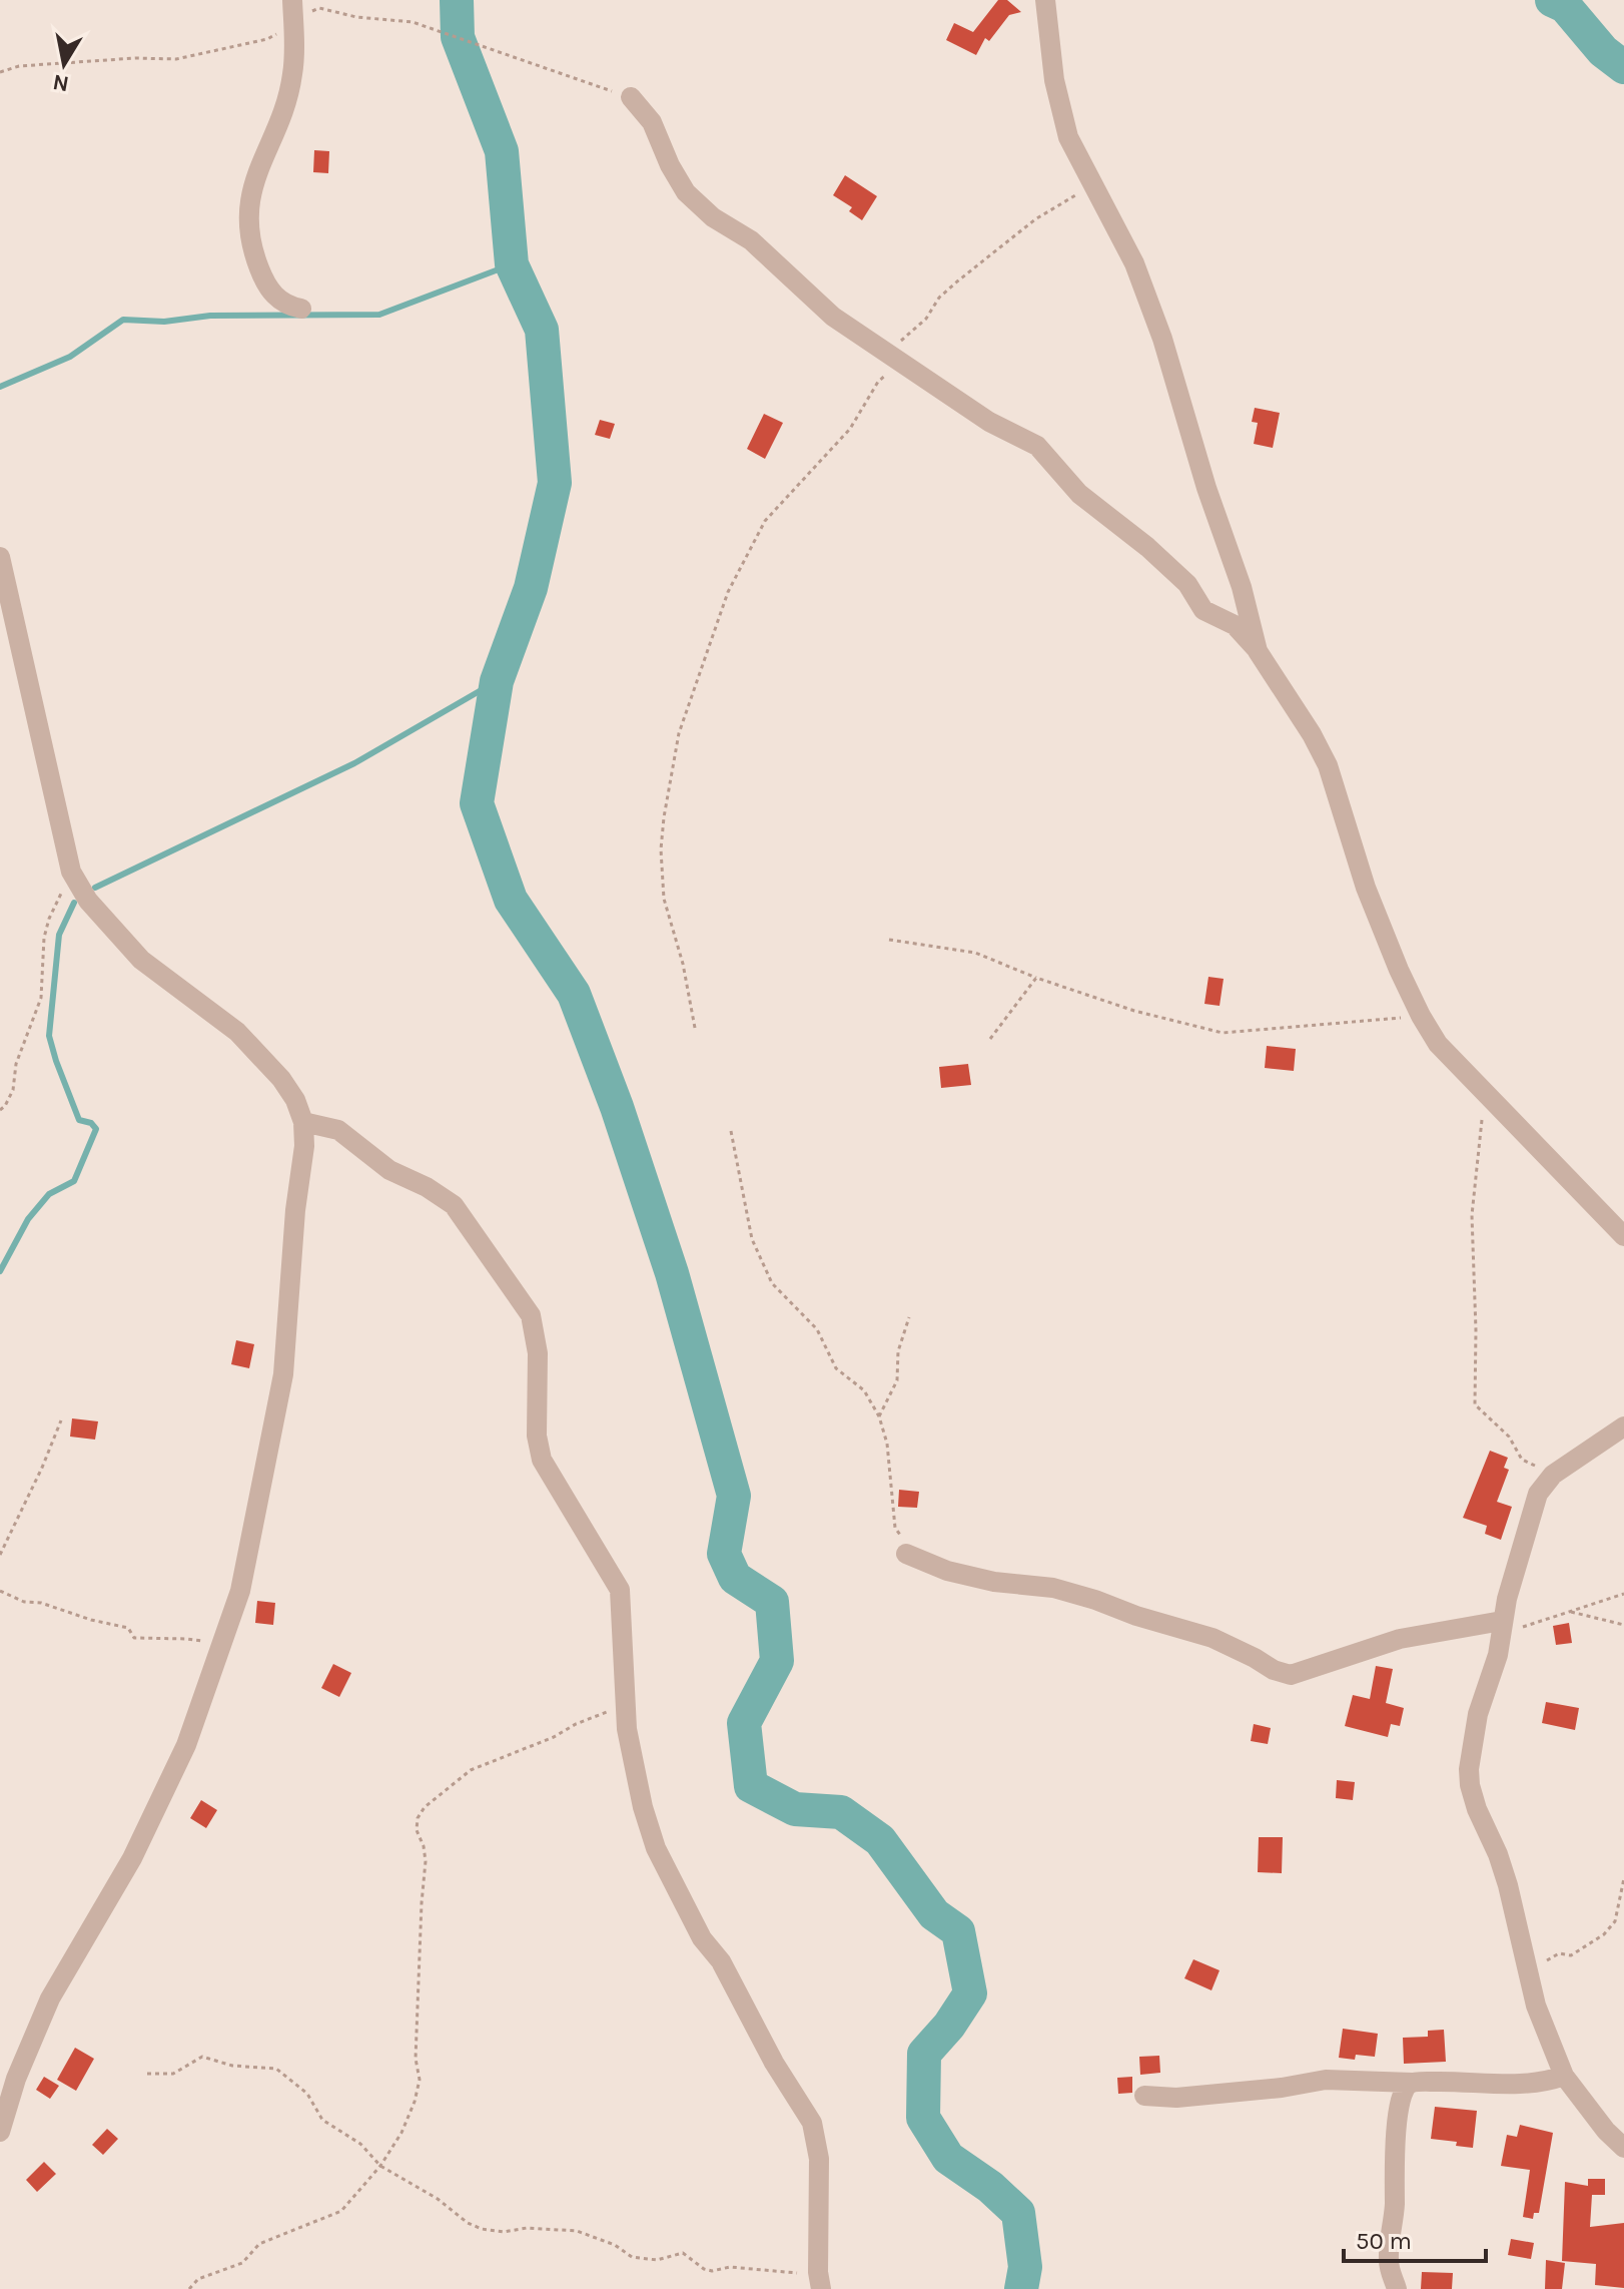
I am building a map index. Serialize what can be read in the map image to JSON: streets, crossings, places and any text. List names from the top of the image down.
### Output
{
  "scale_bar": "50 m",
  "north": "bottom"
}
